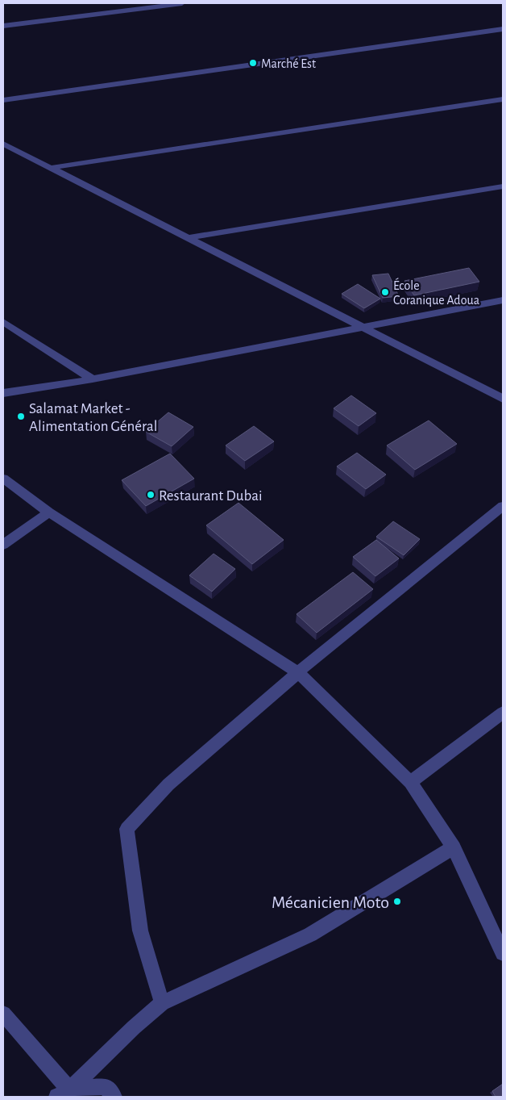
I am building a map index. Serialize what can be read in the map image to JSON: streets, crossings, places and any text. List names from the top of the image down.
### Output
{
  "places": [
    "Marché Est",
    "École Coranique Adoua",
    "Salamat Market - Alimentation Général",
    "Restaurant Dubai",
    "Mécanicien Moto"
  ]
}
